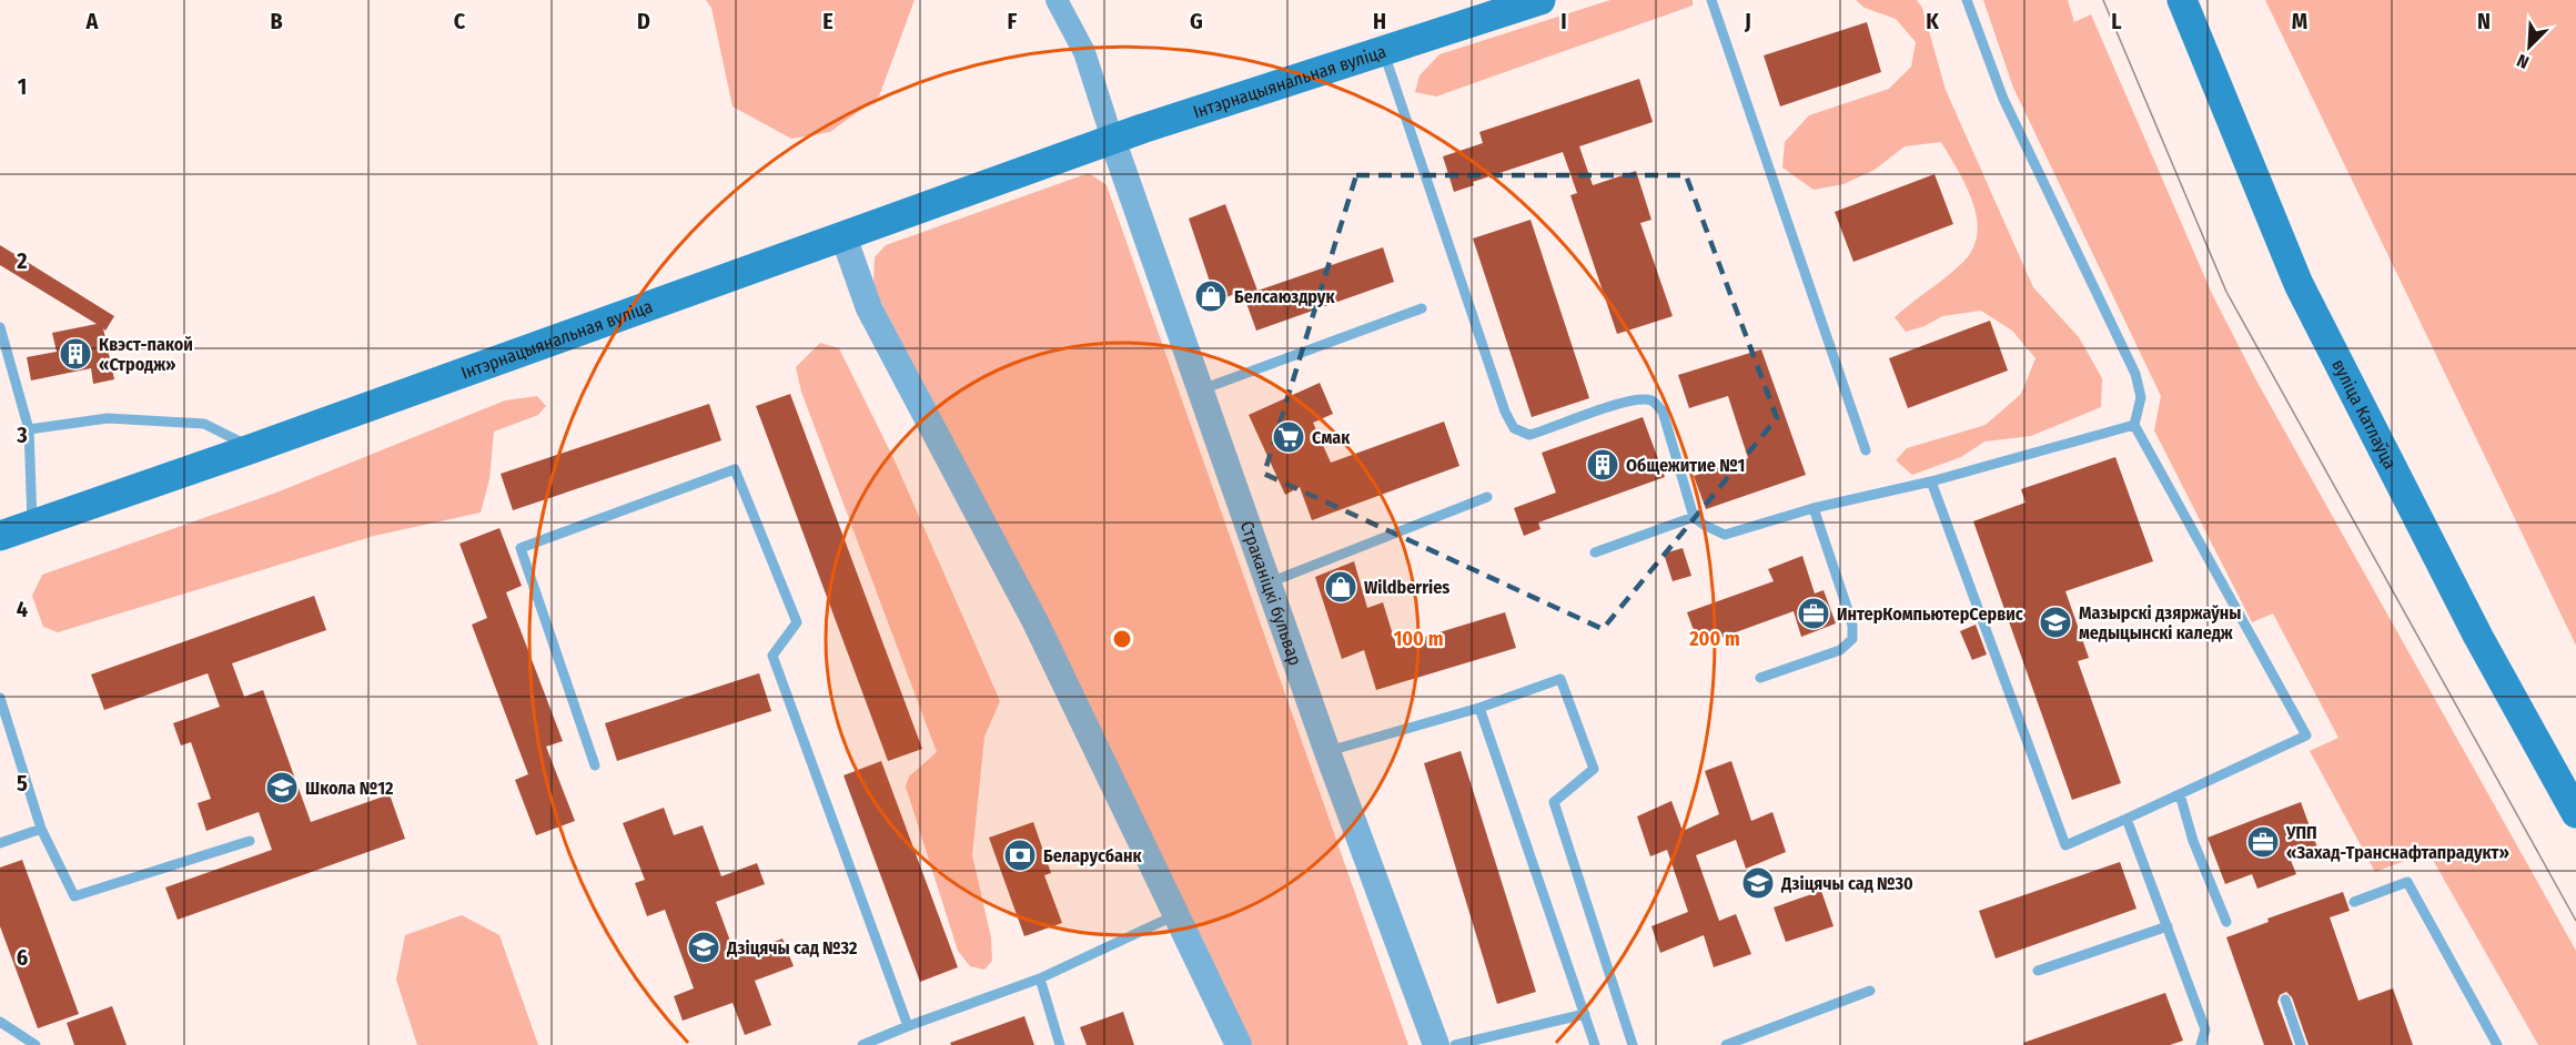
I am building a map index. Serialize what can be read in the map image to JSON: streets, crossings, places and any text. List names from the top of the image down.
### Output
{
  "streets": {
    "main road": ["Інтэрнацыянальная вуліца", "вуліца Катлаўца"],
    "street": ["Страканіцкі бульвар"]
  },
  "crossings": [
    ["Інтэрнацыянальная вуліца", "Страканіцкі бульвар"]
  ],
  "places": {
    "shop": ["Белсаюздрук", "Wildberries"],
    "building": ["Квэст-пакой «Стродж»", "Общежитие №1"],
    "supermarket": ["Смак"],
    "office": ["ИнтерКомпьютерСервис", "УПП «Захад-Транснафтапрадукт»"],
    "school or university": [
      "Мазырскі дзяржаўны медыцынскі каледж",
      "Школа №12",
      "Дзіцячы сад №30",
      "Дзіцячы сад №32"
    ],
    "bank": ["Беларусбанк"]
  },
  "north": "bottom left",
  "grid": {
    "columns": [
      "A",
      "B",
      "C",
      "D",
      "E",
      "F",
      "G",
      "H",
      "I",
      "J",
      "K",
      "L",
      "M",
      "N"
    ],
    "rows": [
      "1",
      "2",
      "3",
      "4",
      "5",
      "6"
    ]
  },
  "rings": ["100 m", "200 m"]
}
